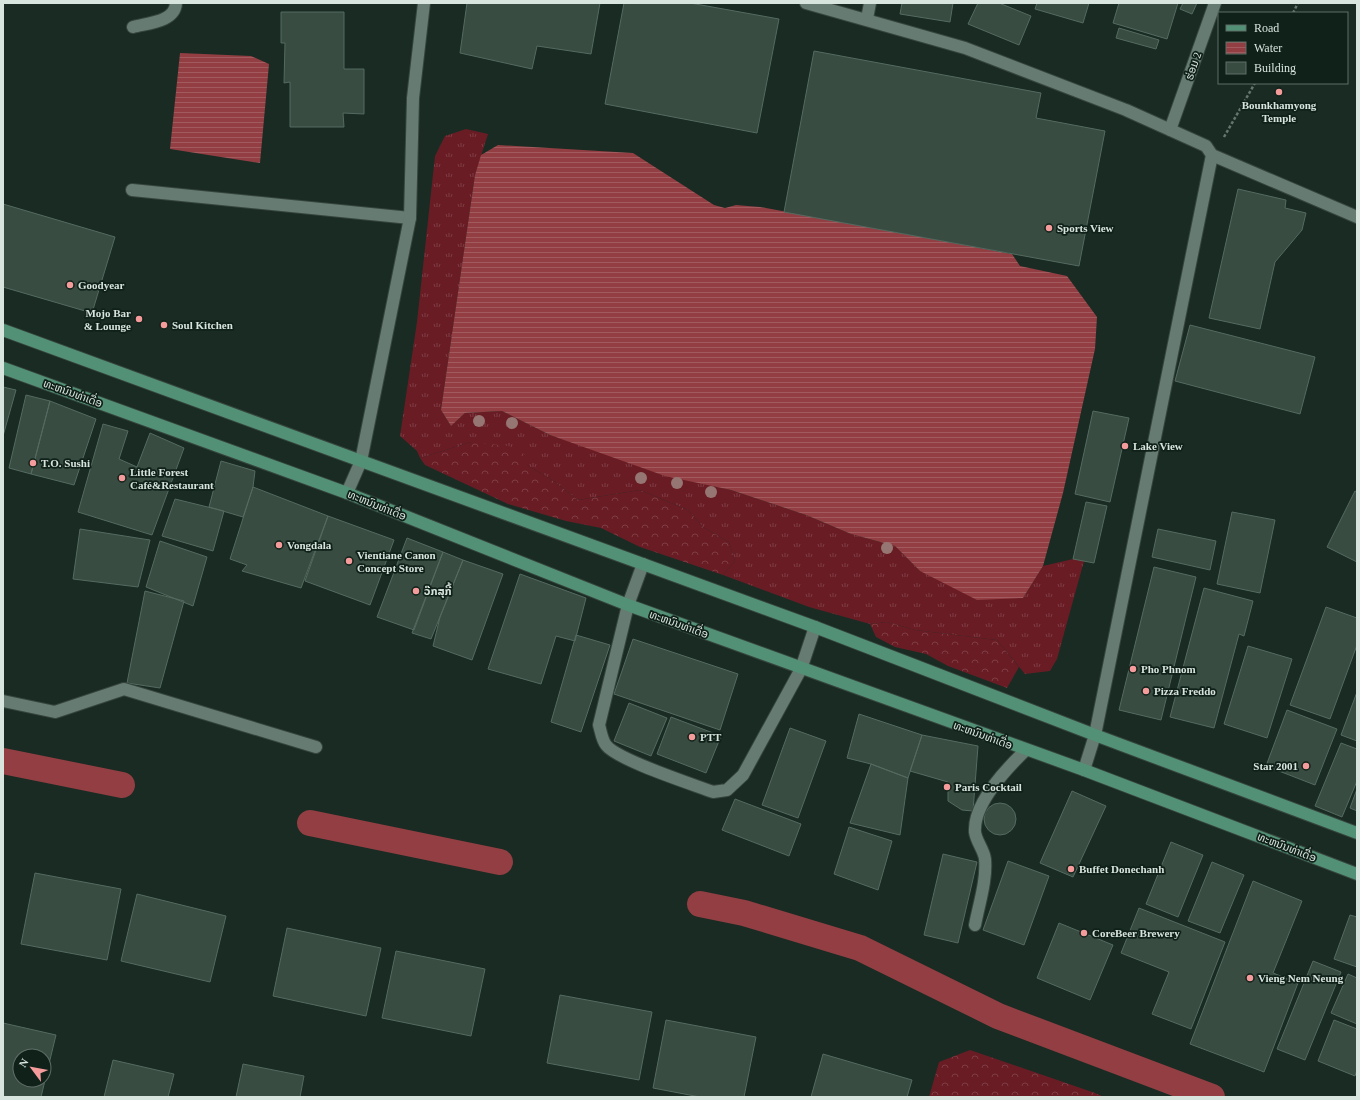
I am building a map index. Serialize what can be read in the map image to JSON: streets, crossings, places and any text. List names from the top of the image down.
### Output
{
  "streets": {
    "main road": ["ທະຫນົນທ່າເດື່ອ"],
    "street": ["ຮ່ອມ 2"]
  },
  "places": [
    "Bounkhamyong Temple",
    "Sports View",
    "Goodyear",
    "Mojo Bar & Lounge",
    "Soul Kitchen",
    "Lake View",
    "T.O. Sushi",
    "Little Forest Café&Restaurant",
    "Vongdala",
    "Vientiane Canon Concept Store",
    "ວ໊ກສຸກີ້",
    "Pho Phnom",
    "Pizza Freddo",
    "PTT",
    "Star 2001",
    "Paris Cocktail",
    "Buffet Donechanh",
    "CoreBeer Brewery",
    "Vieng Nem Neung"
  ],
  "legend": ["Road", "Water", "Building"],
  "north": "top left"
}
